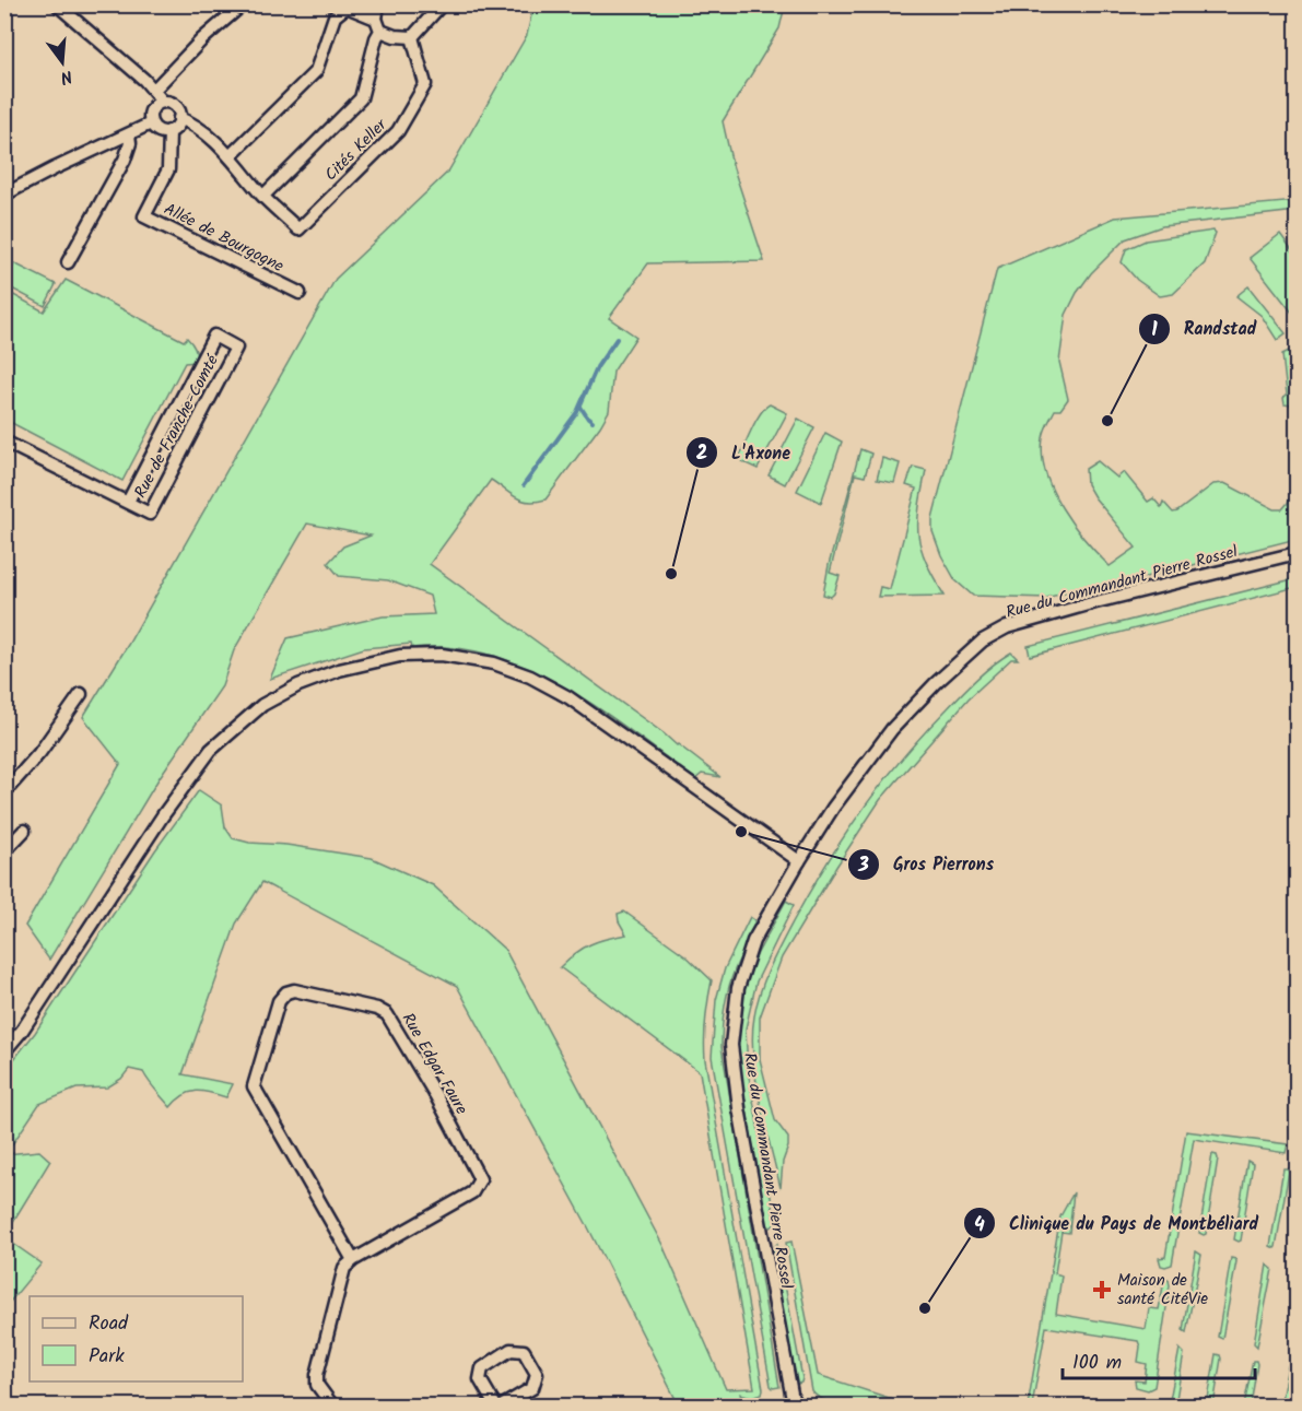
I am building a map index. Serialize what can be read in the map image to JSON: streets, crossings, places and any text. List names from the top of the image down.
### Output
{
  "streets": {
    "street": [
      "Cités Keller",
      "Allée de Bourgogne",
      "Rue de Franche-Comté",
      "Rue du Commandant Pierre Rossel",
      "Rue Edgar Faure"
    ]
  },
  "crossings": [
    ["Cités Keller", "Allée de Bourgogne"]
  ],
  "places": {
    "other": [
      "Randstad",
      "L'Axone",
      "Gros Pierrons",
      "Clinique du Pays de Montbéliard"
    ],
    "health": ["Maison de santé CitéVie"]
  },
  "legend": ["Road", "Park"],
  "scale_bar": "100 m",
  "north": "bottom"
}
